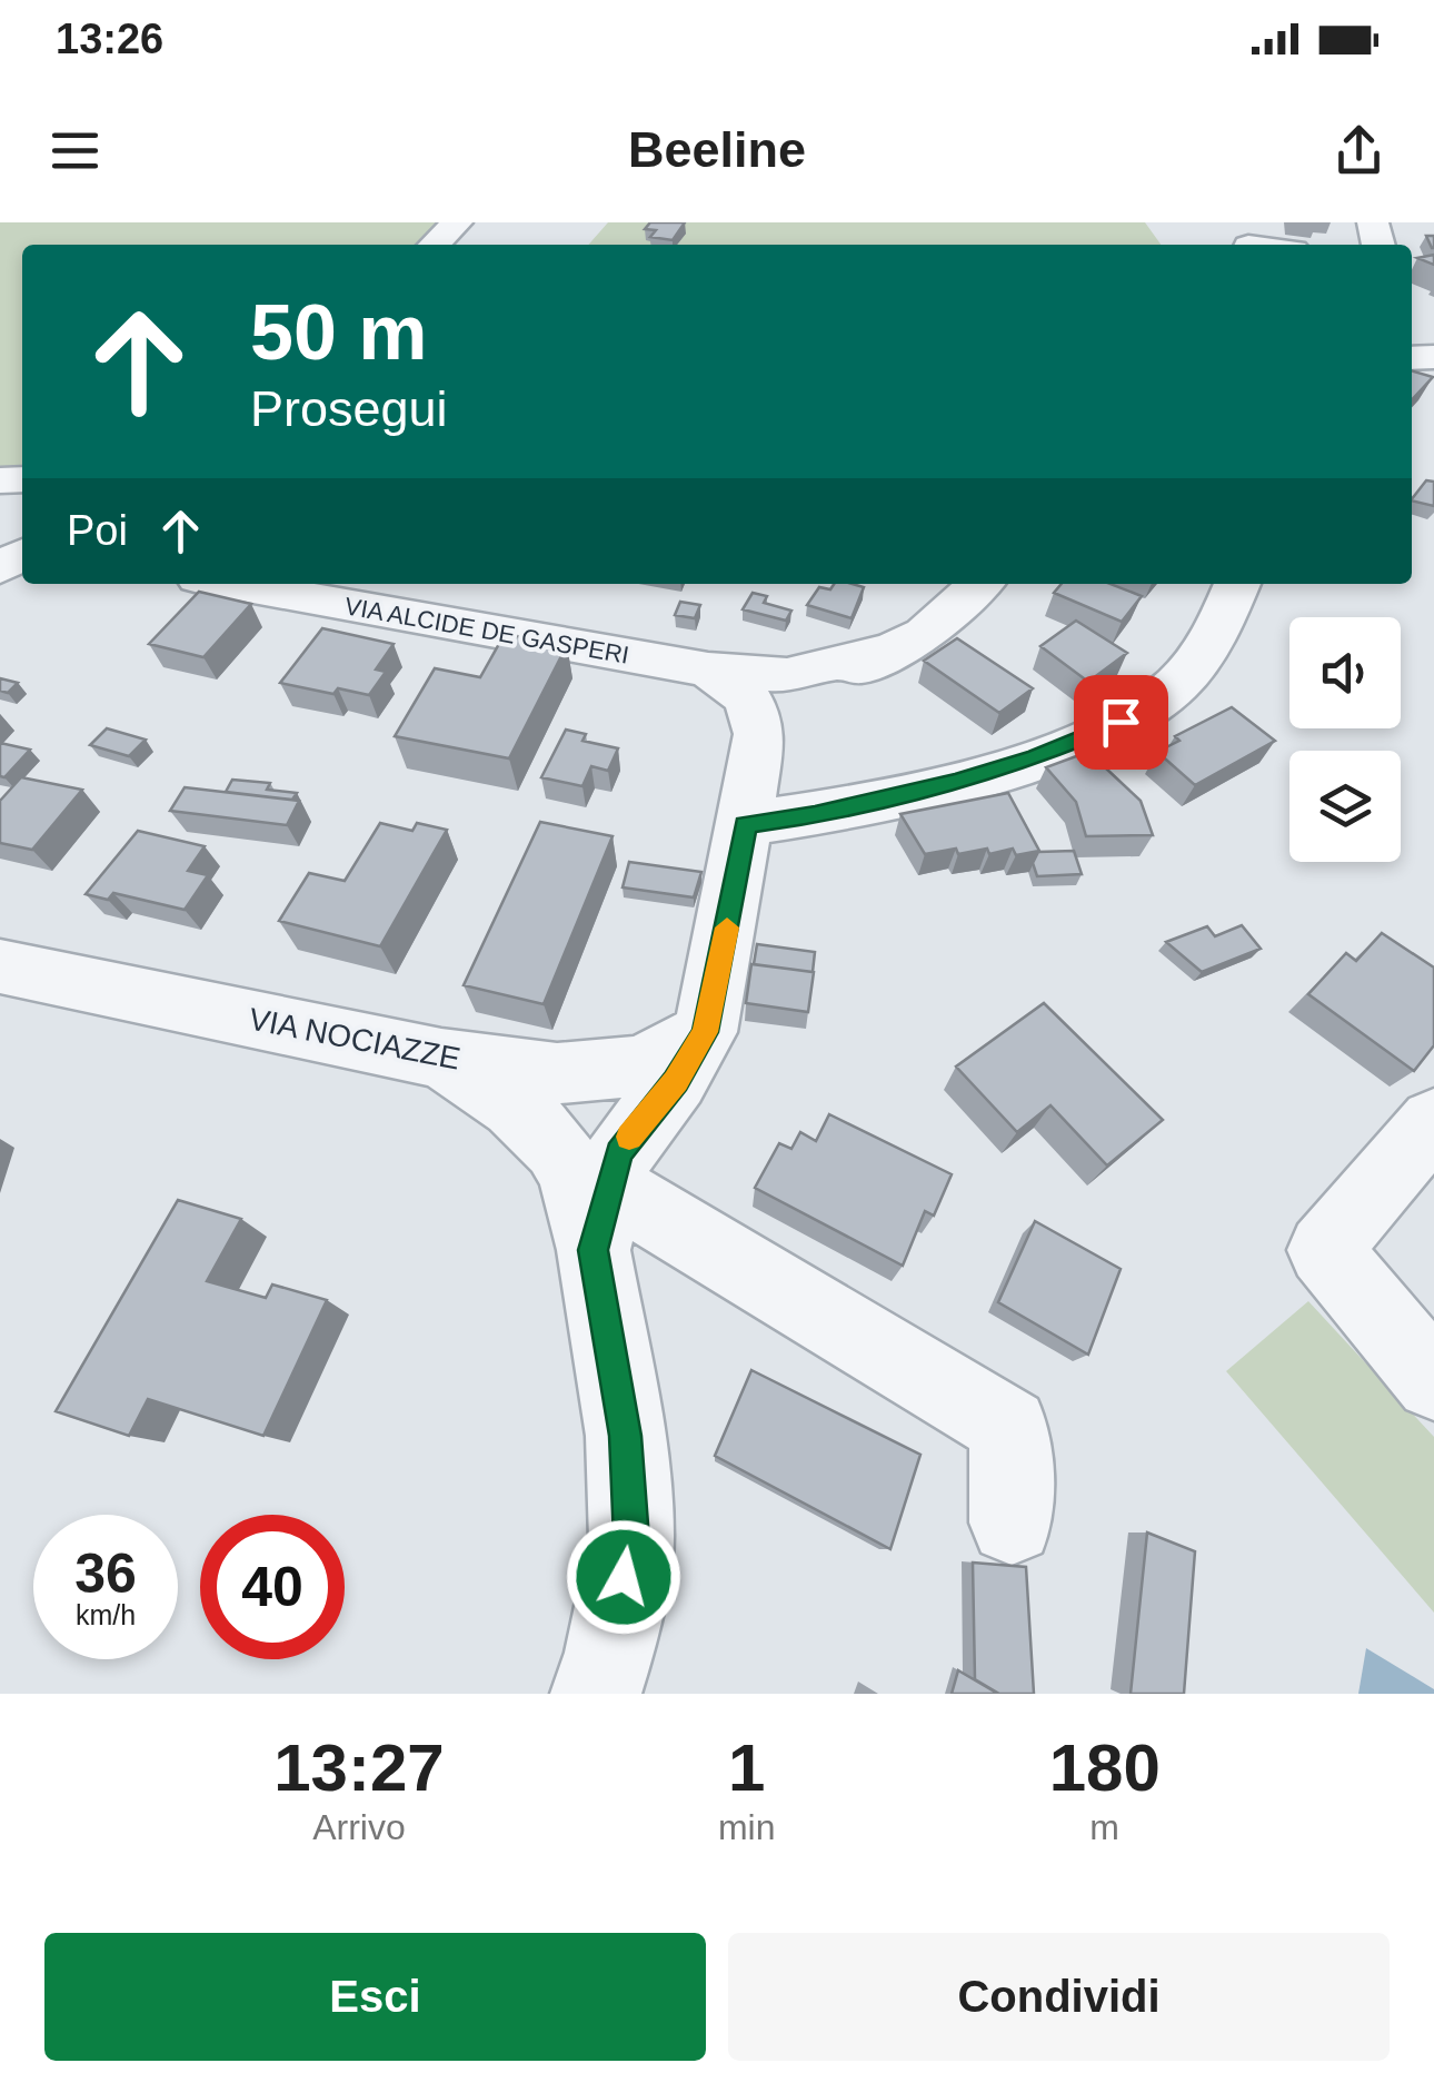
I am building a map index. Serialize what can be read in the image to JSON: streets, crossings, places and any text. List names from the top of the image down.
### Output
{
  "streets": {
    "street": ["VIA ALCIDE DE GASPERI", "VIA NOCIAZZE"]
  },
  "page": {
    "status": "13:26",
    "header": "Beeline",
    "turn": ["50 m", "Prosegui"],
    "then": "Poi",
    "speed": "36 km/h",
    "limit": "40",
    "eta": [
      "13:27",
      "Arrivo",
      "1",
      "min",
      "180",
      "m"
    ],
    "buttons": ["Esci", "Condividi"]
  }
}
